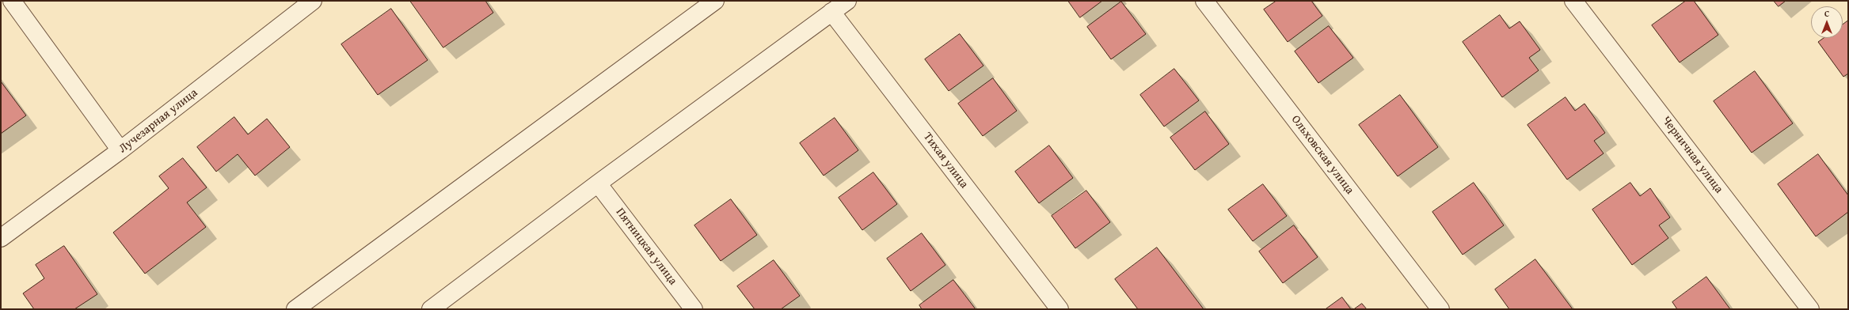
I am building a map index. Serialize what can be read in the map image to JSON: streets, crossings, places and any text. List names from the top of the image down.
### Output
{
  "streets": {
    "street": [
      "Лучезарная улица",
      "Ольховская улица",
      "Черничная улица",
      "Тихая улица",
      "Пятницкая улица"
    ]
  },
  "north": "top"
}
